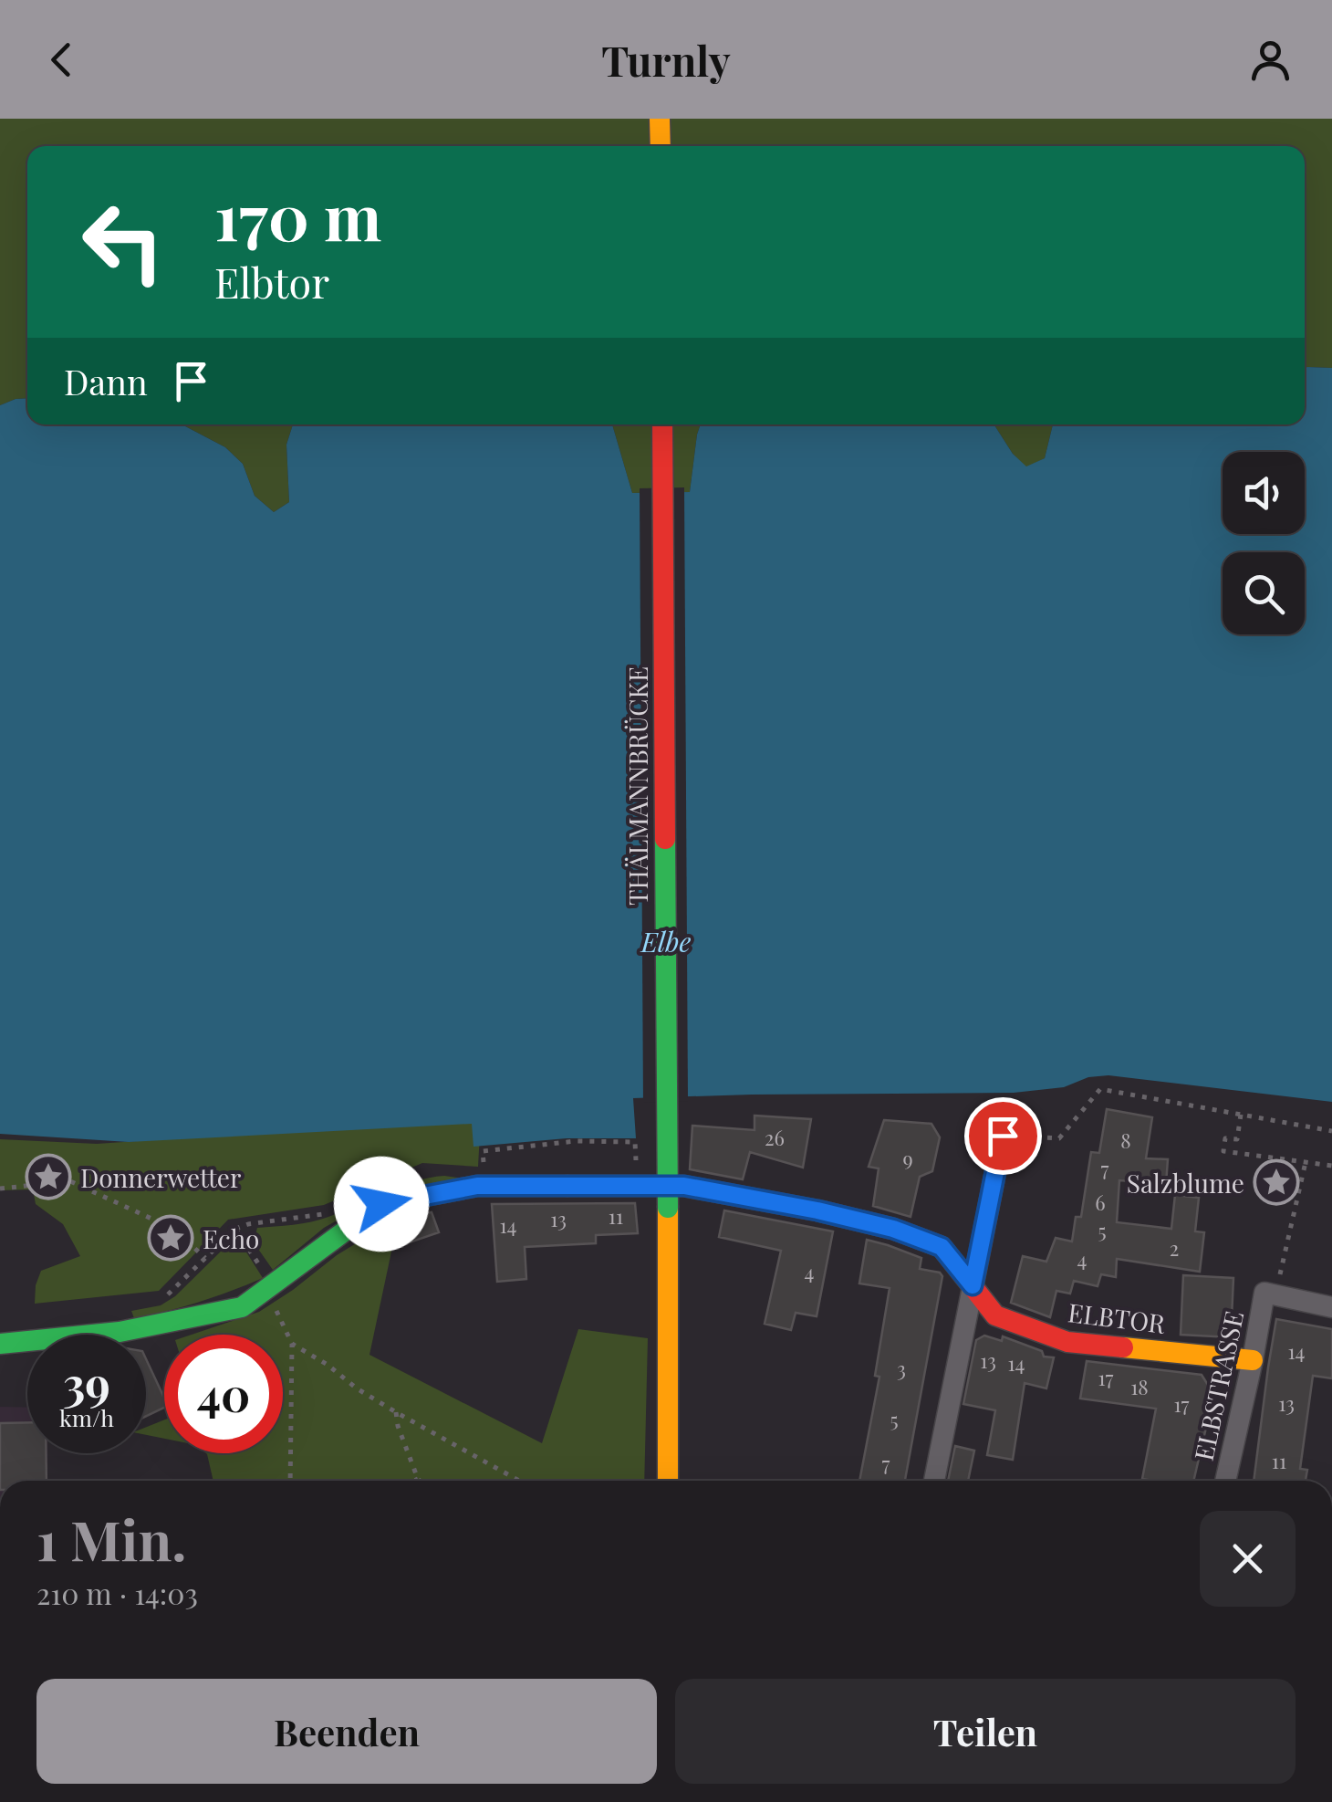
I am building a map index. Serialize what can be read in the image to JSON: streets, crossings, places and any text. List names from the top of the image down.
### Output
{
  "streets": {
    "street": ["THÄLMANNBRÜCKE", "ELBTOR", "ELBSTRASSE"]
  },
  "crossings": [
    ["ELBTOR", "ELBSTRASSE"]
  ],
  "water": ["Elbe"],
  "places": {
    "place": ["Donnerwetter", "Salzblume", "Echo"]
  },
  "house_numbers": [
    "26",
    "8",
    "9",
    "7",
    "6",
    "11",
    "13",
    "14",
    "5",
    "2",
    "4",
    "4",
    "14",
    "13",
    "14",
    "3",
    "17",
    "18",
    "13",
    "17",
    "5",
    "11",
    "7"
  ],
  "page": {
    "header": "Turnly",
    "turn": ["170 m", "Elbtor"],
    "then": "Dann",
    "speed": "39 km/h",
    "limit": "40",
    "heading": ["1 Min.", "210 m · 14:03"],
    "buttons": ["Beenden", "Teilen"]
  }
}
